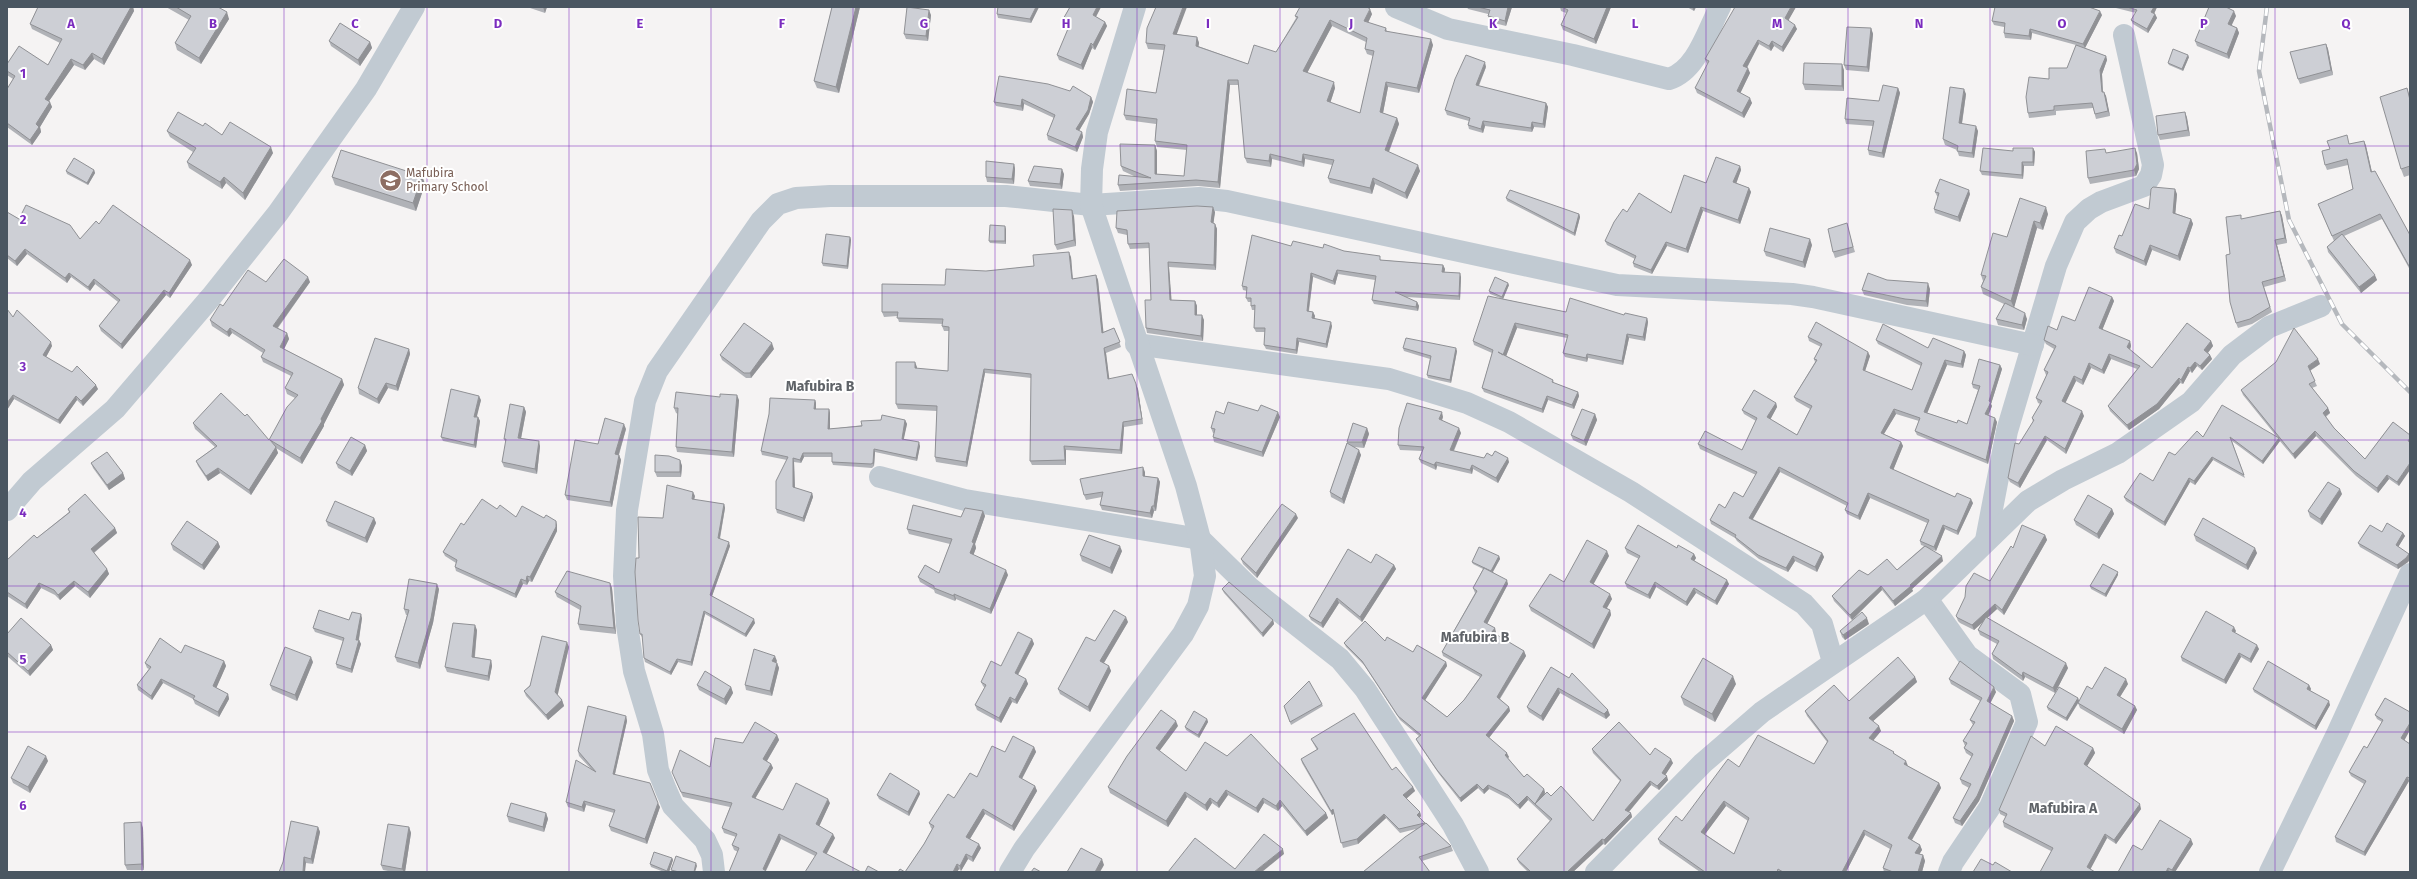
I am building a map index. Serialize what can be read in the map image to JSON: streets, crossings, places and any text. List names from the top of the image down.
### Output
{
  "districts": ["Mafubira B", "Mafubira B", "Mafubira A"],
  "places": {
    "school or university": ["Mafubira Primary School"]
  },
  "grid": {
    "columns": [
      "A",
      "B",
      "C",
      "D",
      "E",
      "F",
      "G",
      "H",
      "I",
      "J",
      "K",
      "L",
      "M",
      "N",
      "O",
      "P",
      "Q"
    ],
    "rows": [
      "1",
      "2",
      "3",
      "4",
      "5",
      "6"
    ]
  }
}
